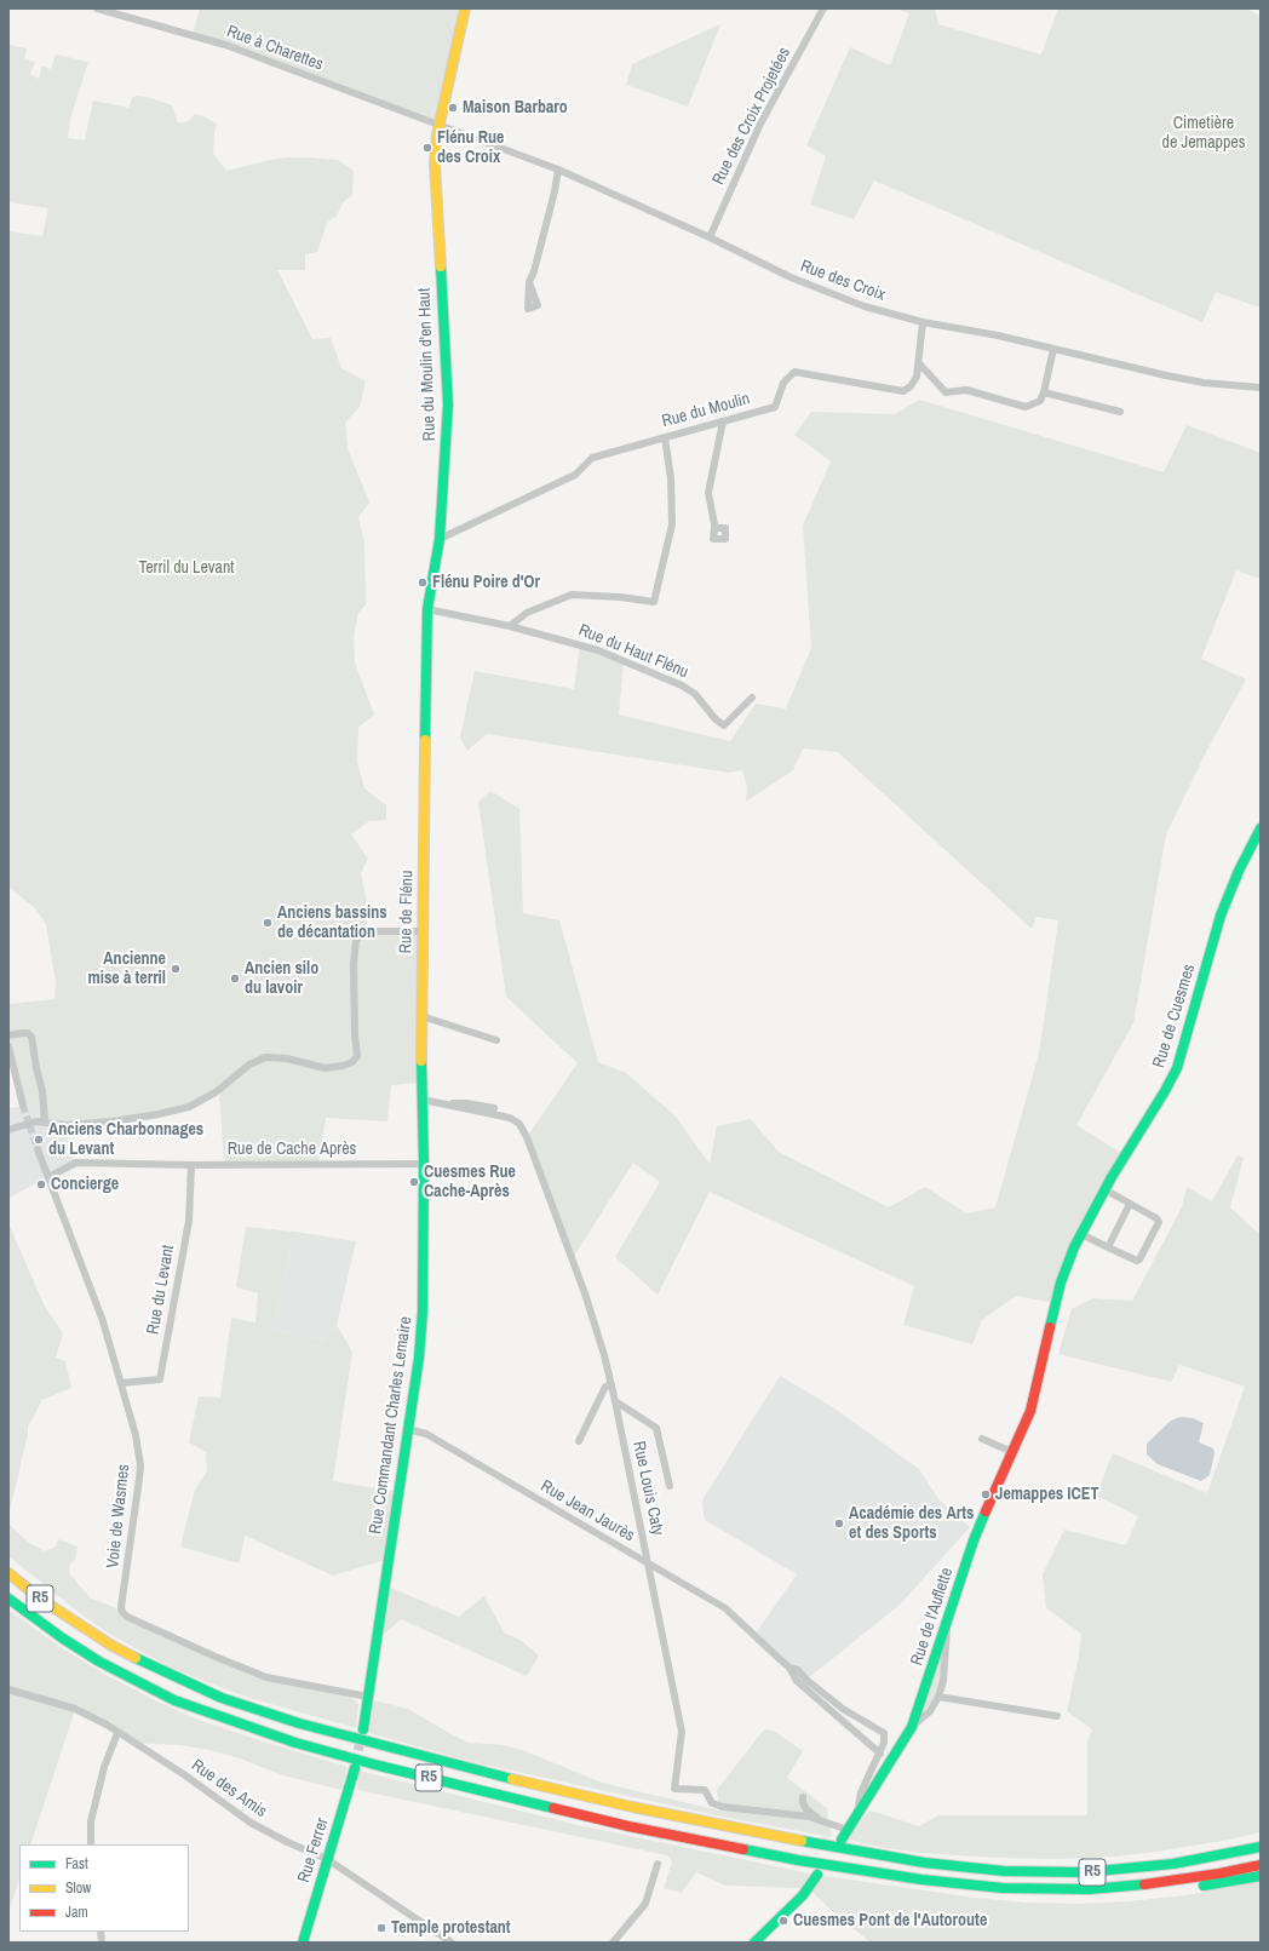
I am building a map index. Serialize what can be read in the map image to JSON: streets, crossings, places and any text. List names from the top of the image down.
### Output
{
  "streets": {
    "main road": [
      "Rue du Moulin d'en Haut",
      "Rue de Flénu",
      "Rue de Cuesmes",
      "Rue Commandant Charles Lemaire",
      "R5",
      "Rue de l'Auflette",
      "Rue Ferrer"
    ],
    "street": [
      "Rue à Charettes",
      "Rue des Croix Projetées",
      "Rue des Croix",
      "Rue du Moulin",
      "Rue du Haut Flénu",
      "Rue de Cache Après",
      "Rue du Levant",
      "Rue Louis Caty",
      "Rue Jean Jaurès",
      "Voie de Wasmes",
      "Rue des Amis"
    ]
  },
  "crossings": [
    ["Rue à Charettes", "Rue des Croix"],
    ["Rue à Charettes", "Rue du Moulin d'en Haut"],
    ["Rue des Croix Projetées", "Rue des Croix"],
    ["Rue des Croix", "Rue du Moulin d'en Haut"],
    ["Rue des Croix", "Rue du Moulin"],
    ["Rue du Moulin d'en Haut", "Rue du Moulin"],
    ["Rue du Moulin d'en Haut", "Rue du Haut Flénu"],
    ["Rue du Moulin d'en Haut", "Rue de Flénu"],
    ["Rue du Moulin", "Rue du Haut Flénu"],
    ["Rue de Flénu", "Rue Commandant Charles Lemaire"],
    ["Rue de Flénu", "Rue Louis Caty"],
    ["Rue de Cuesmes", "Rue de l'Auflette"],
    ["Rue de Cache Après", "Rue du Levant"],
    ["Rue de Cache Après", "Rue Commandant Charles Lemaire"],
    ["Rue de Cache Après", "Voie de Wasmes"],
    ["Rue du Levant", "Voie de Wasmes"],
    ["Rue Commandant Charles Lemaire", "Rue Louis Caty"],
    ["Rue Commandant Charles Lemaire", "Rue Jean Jaurès"],
    ["Rue Commandant Charles Lemaire", "Voie de Wasmes"],
    ["Rue Louis Caty", "Rue Jean Jaurès"],
    ["Rue Louis Caty", "Rue de l'Auflette"],
    ["Rue Jean Jaurès", "Rue de l'Auflette"],
    ["Rue des Amis", "Rue Ferrer"]
  ],
  "parks": ["Cimetière de Jemappes", "Terril du Levant"],
  "places": [
    "Maison Barbaro",
    "Flénu Rue des Croix",
    "Flénu Poire d'Or",
    "Anciens bassins de décantation",
    "Ancienne mise à terril",
    "Ancien silo du lavoir",
    "Anciens Charbonnages du Levant",
    "Cuesmes Rue Cache-Après",
    "Concierge",
    "Jemappes ICET",
    "Académie des Arts et des Sports",
    "Cuesmes Pont de l'Autoroute",
    "Temple protestant"
  ],
  "legend": ["Fast", "Slow", "Jam"]
}
